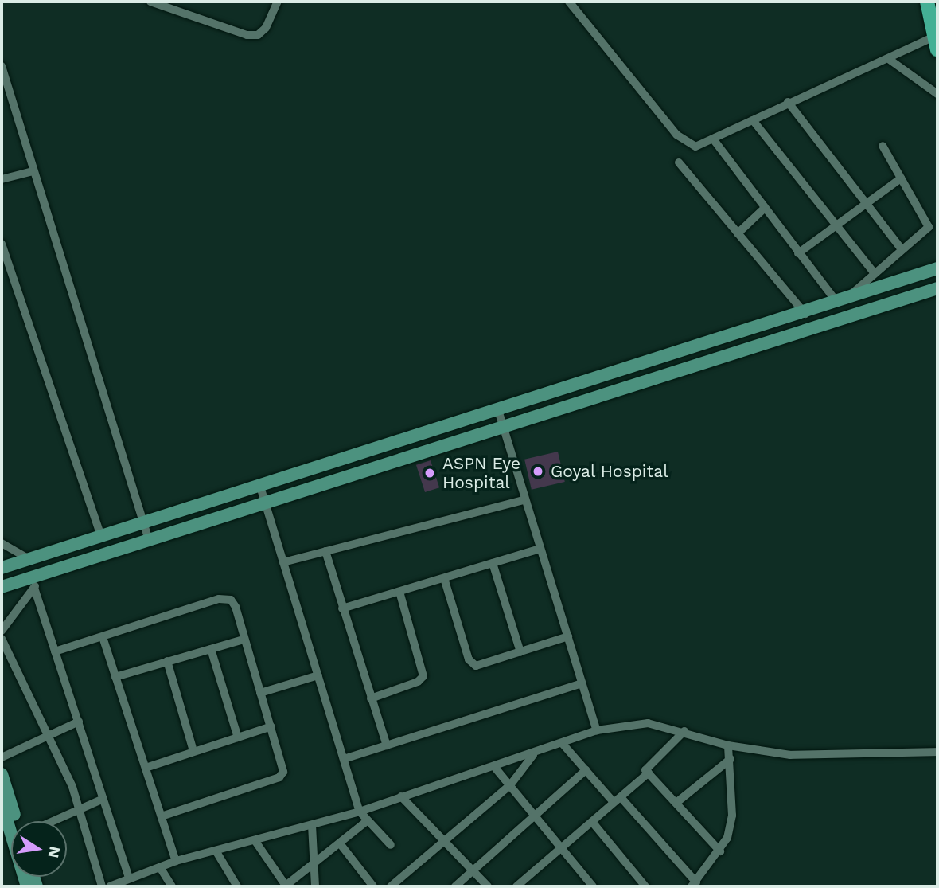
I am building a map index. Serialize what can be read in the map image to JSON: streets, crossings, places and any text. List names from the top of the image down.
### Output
{
  "places": ["Goyal Hospital", "ASPN Eye Hospital"],
  "north": "right"
}
